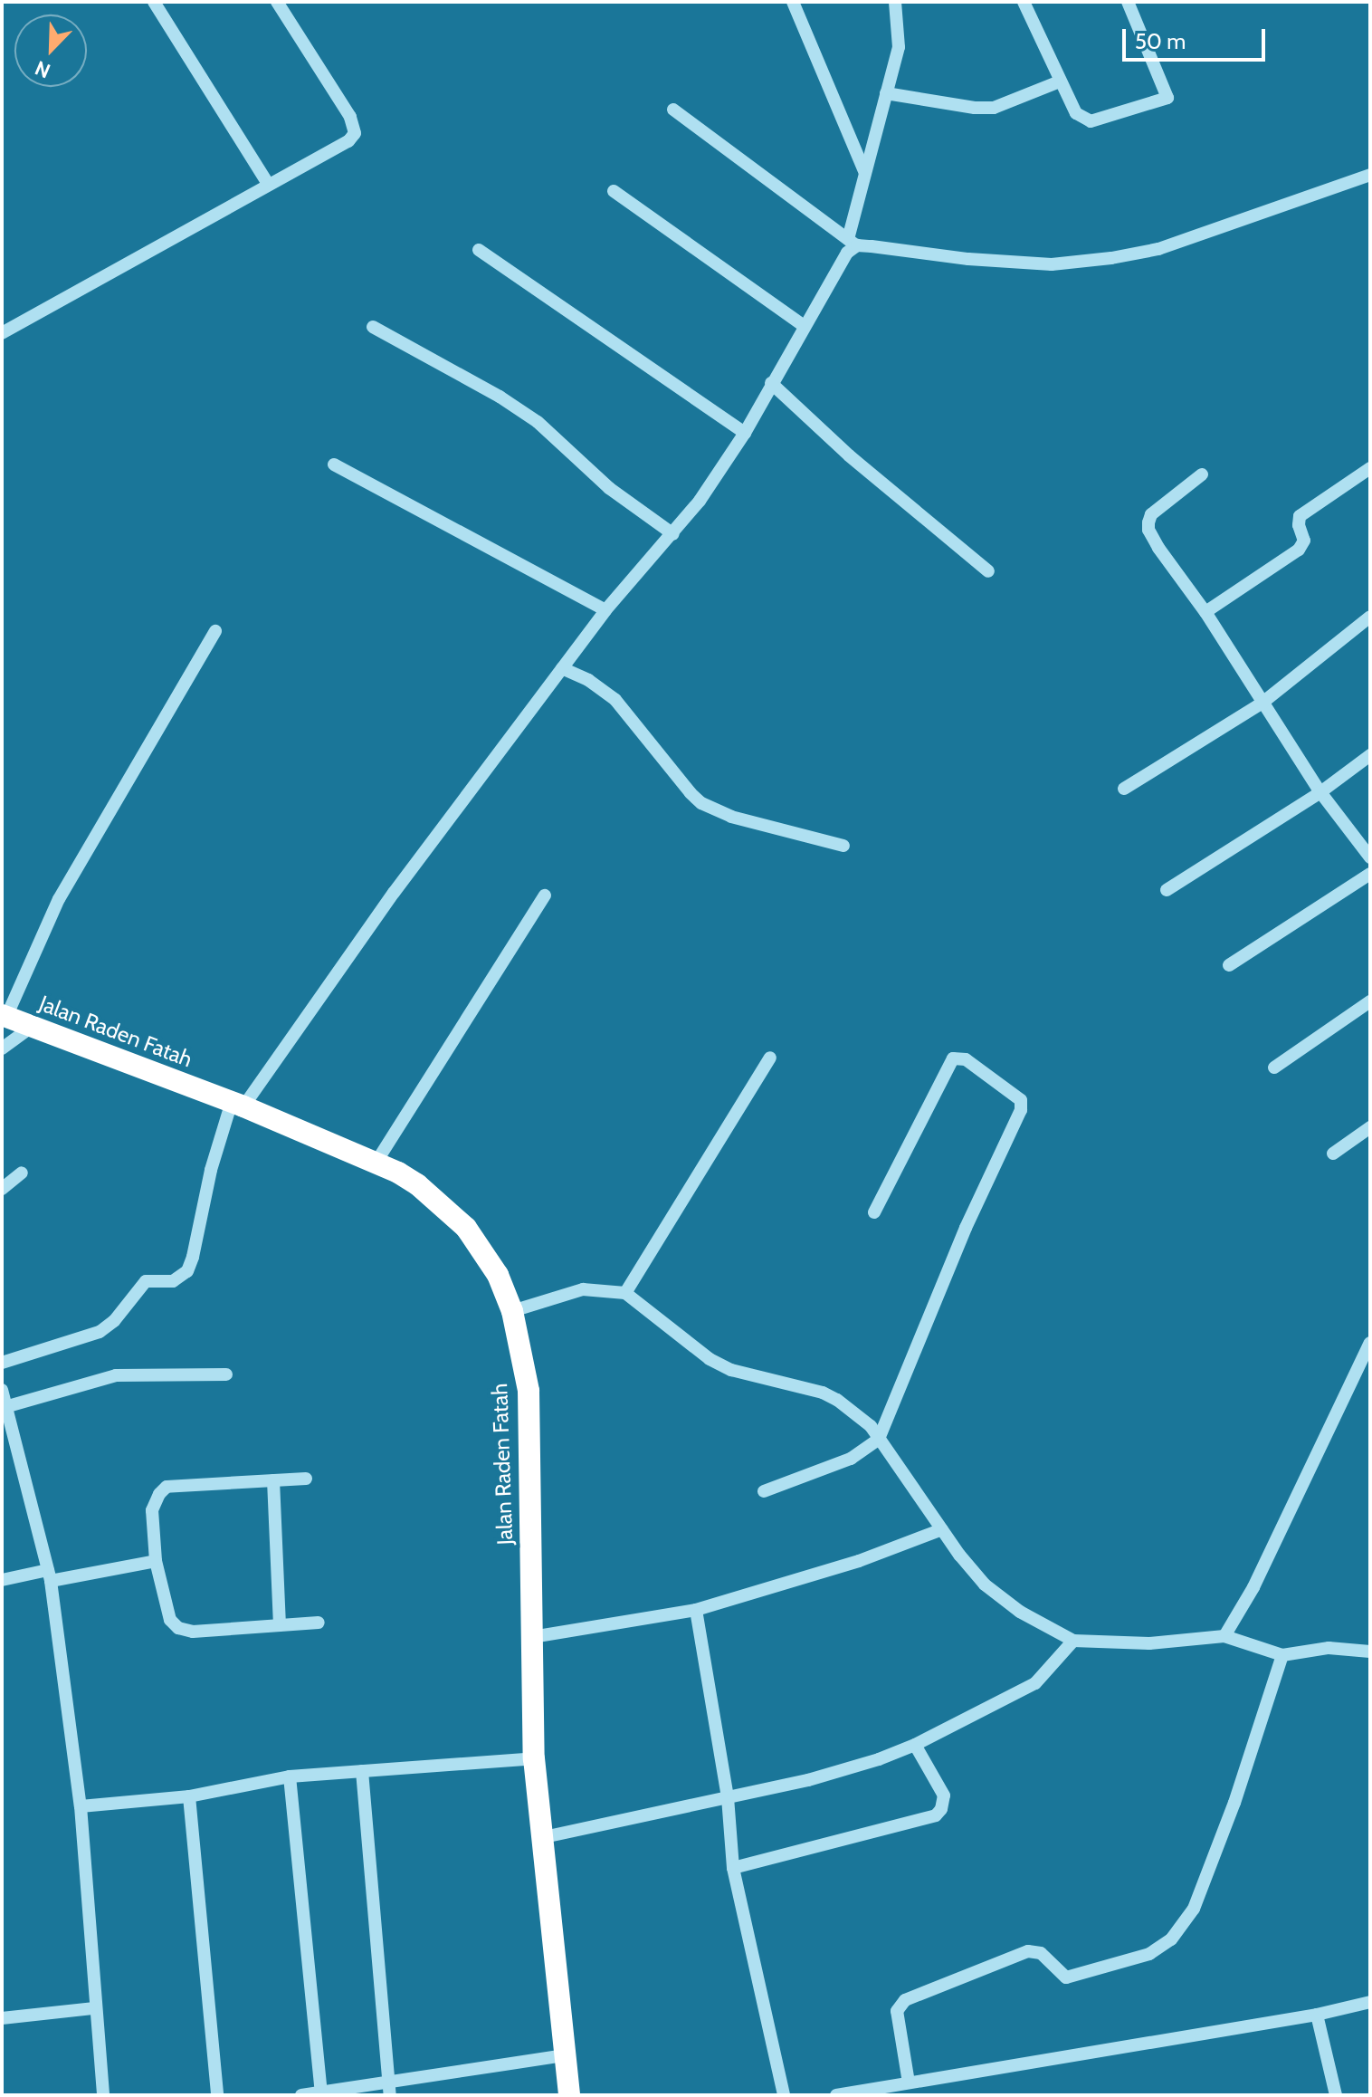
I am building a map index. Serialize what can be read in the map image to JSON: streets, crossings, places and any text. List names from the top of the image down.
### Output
{
  "streets": {
    "highway": ["Jalan Raden Fatah"]
  },
  "scale_bar": "50 m",
  "north": "bottom left"
}
